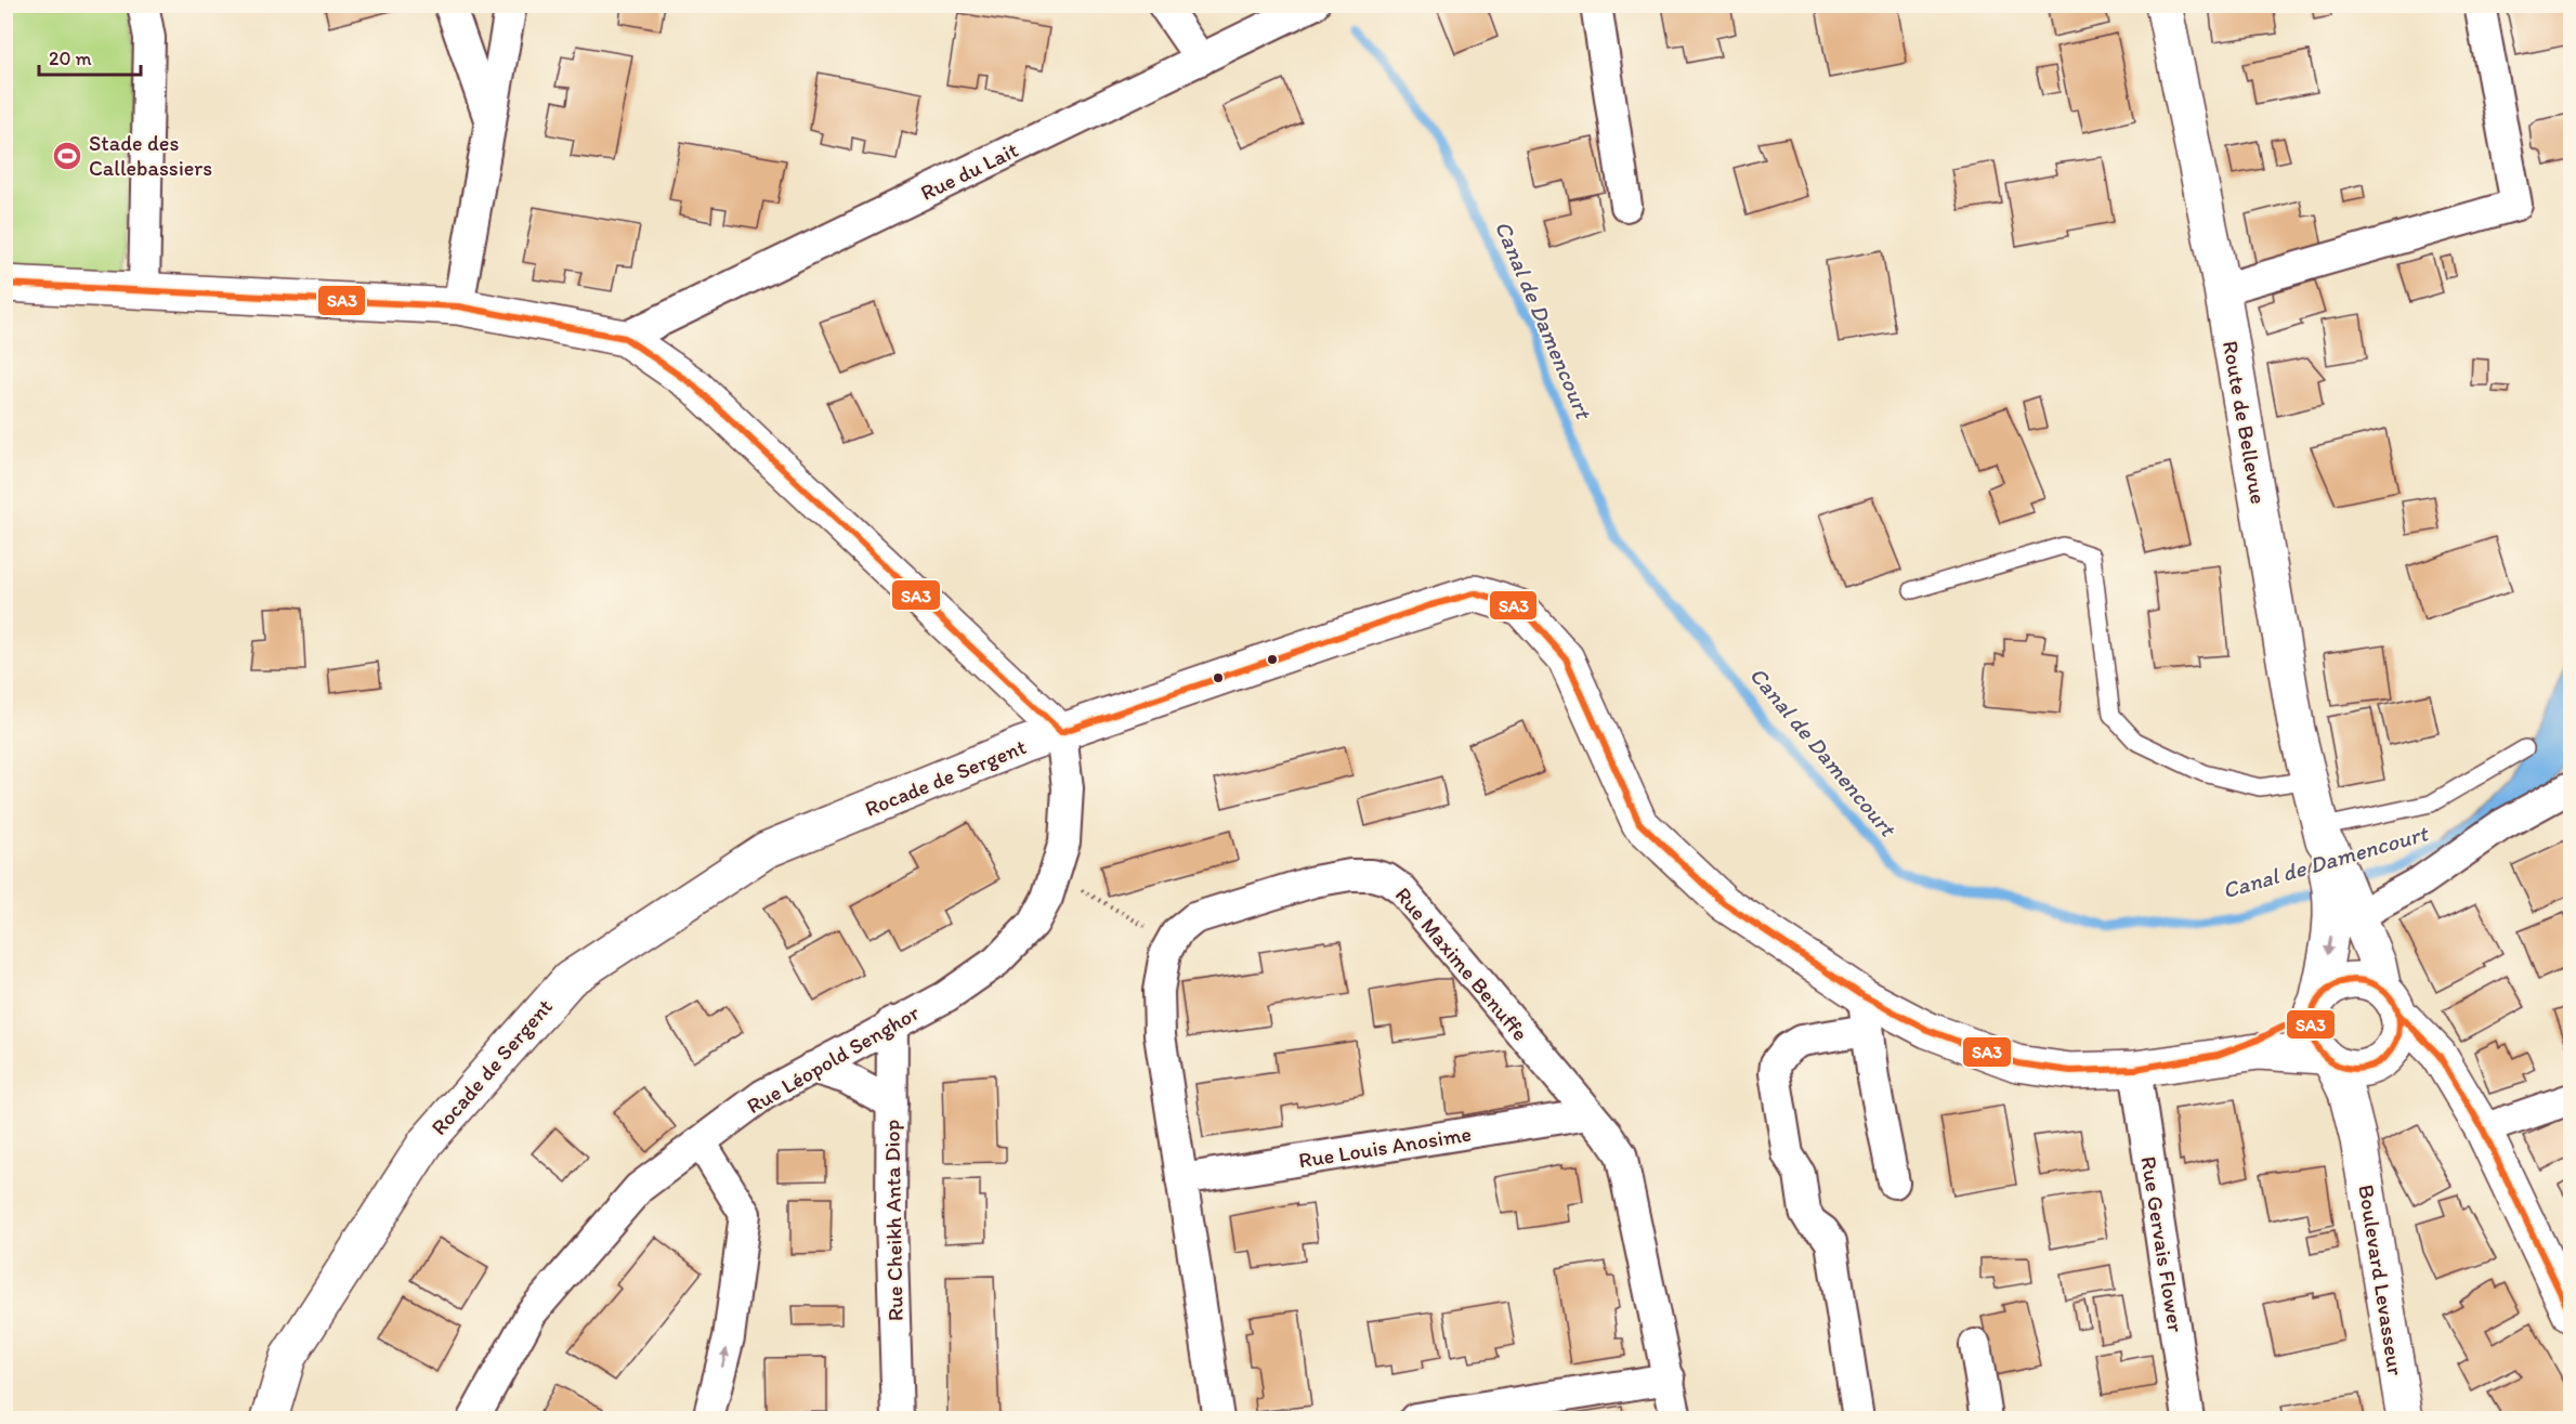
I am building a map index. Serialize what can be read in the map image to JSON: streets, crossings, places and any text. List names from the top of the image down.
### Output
{
  "streets": {
    "main road": ["Route de Bellevue", "Rocade de Sergent", "Boulevard Levasseur"],
    "street": [
      "Rue du Lait",
      "Rue Maxime Benuffe",
      "Rue Léopold Senghor",
      "Rue Louis Anosime",
      "Rue Cheikh Anta Diop",
      "Rue Gervais Flower"
    ]
  },
  "crossings": [
    ["Route de Bellevue", "Rocade de Sergent"],
    ["Route de Bellevue", "Boulevard Levasseur"],
    ["Rocade de Sergent", "Rue Léopold Senghor"],
    ["Rocade de Sergent", "Rue Gervais Flower"],
    ["Rocade de Sergent", "Boulevard Levasseur"],
    ["Rue Maxime Benuffe", "Rue Louis Anosime"],
    ["Rue Léopold Senghor", "Rue Cheikh Anta Diop"]
  ],
  "water": ["Canal de Damencourt"],
  "places": {
    "sports": ["Stade des Callebassiers"]
  },
  "lines": ["transit line SA3"],
  "scale_bar": "20 m"
}
